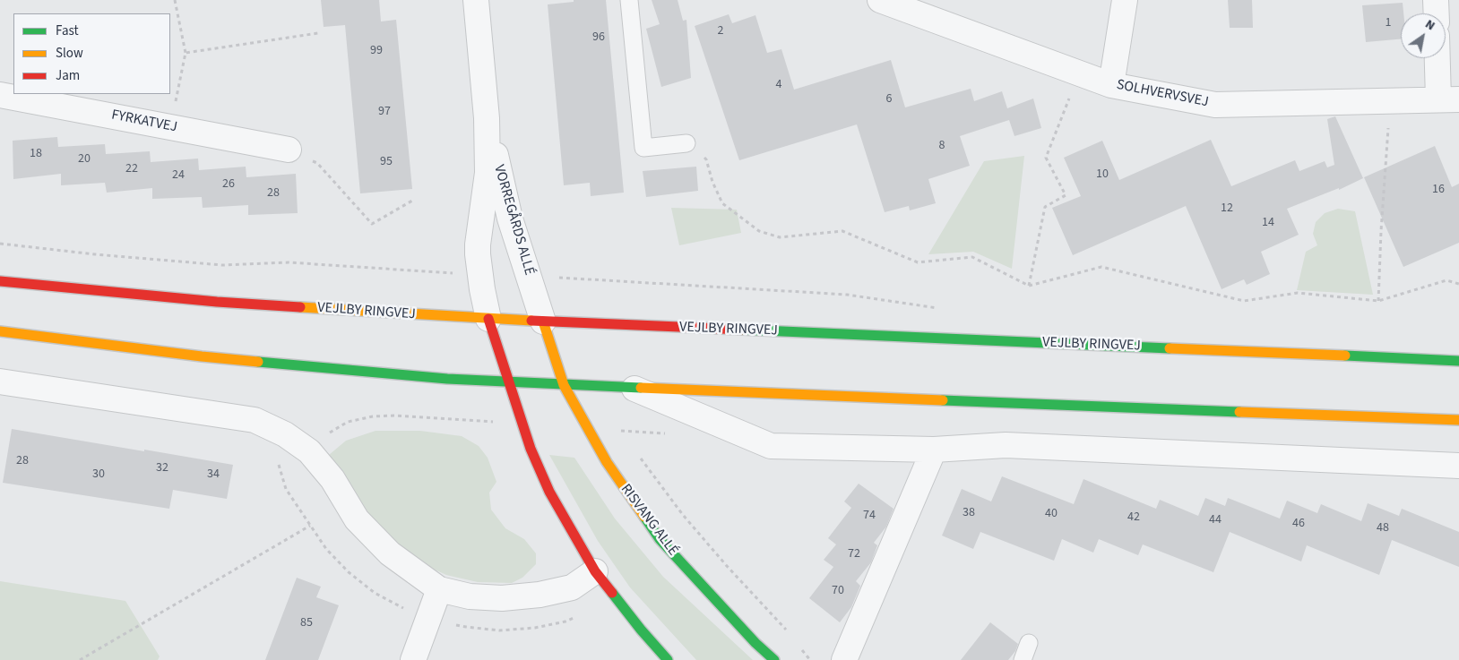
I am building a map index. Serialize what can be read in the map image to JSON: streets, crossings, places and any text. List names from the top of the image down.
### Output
{
  "streets": {
    "main road": ["VEJLBY RINGVEJ", "RISVANG ALLÉ"],
    "street": ["SOLHVERVSVEJ", "FYRKATVEJ", "VORREGÅRDS ALLÉ"]
  },
  "crossings": [
    ["VORREGÅRDS ALLÉ", "VEJLBY RINGVEJ"],
    ["VORREGÅRDS ALLÉ", "RISVANG ALLÉ"],
    ["VEJLBY RINGVEJ", "RISVANG ALLÉ"]
  ],
  "house_numbers": [
    "1",
    "2",
    "96",
    "99",
    "4",
    "6",
    "97",
    "8",
    "18",
    "20",
    "95",
    "22",
    "10",
    "24",
    "26",
    "16",
    "28",
    "12",
    "14",
    "28",
    "32",
    "30",
    "34",
    "38",
    "40",
    "74",
    "42",
    "44",
    "46",
    "48",
    "72",
    "70",
    "85"
  ],
  "legend": ["Fast", "Slow", "Jam"],
  "north": "top right"
}
